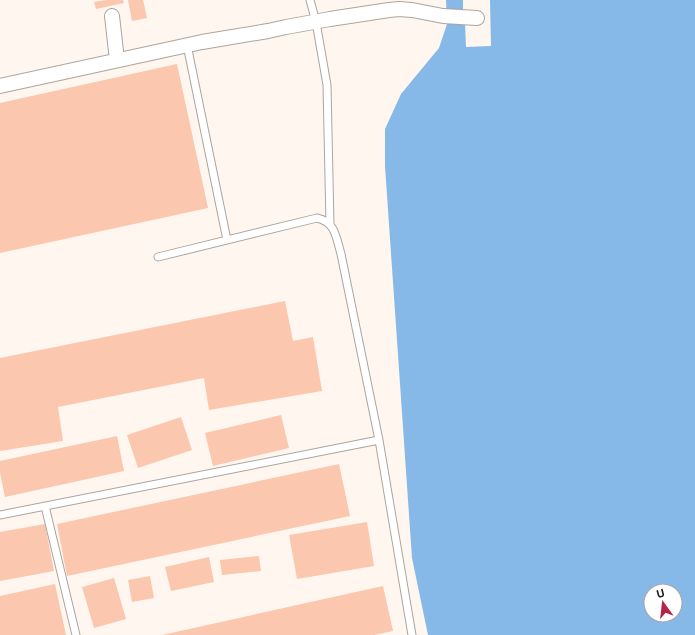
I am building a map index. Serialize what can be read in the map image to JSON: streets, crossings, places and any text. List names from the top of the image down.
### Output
{
  "north": "top"
}
